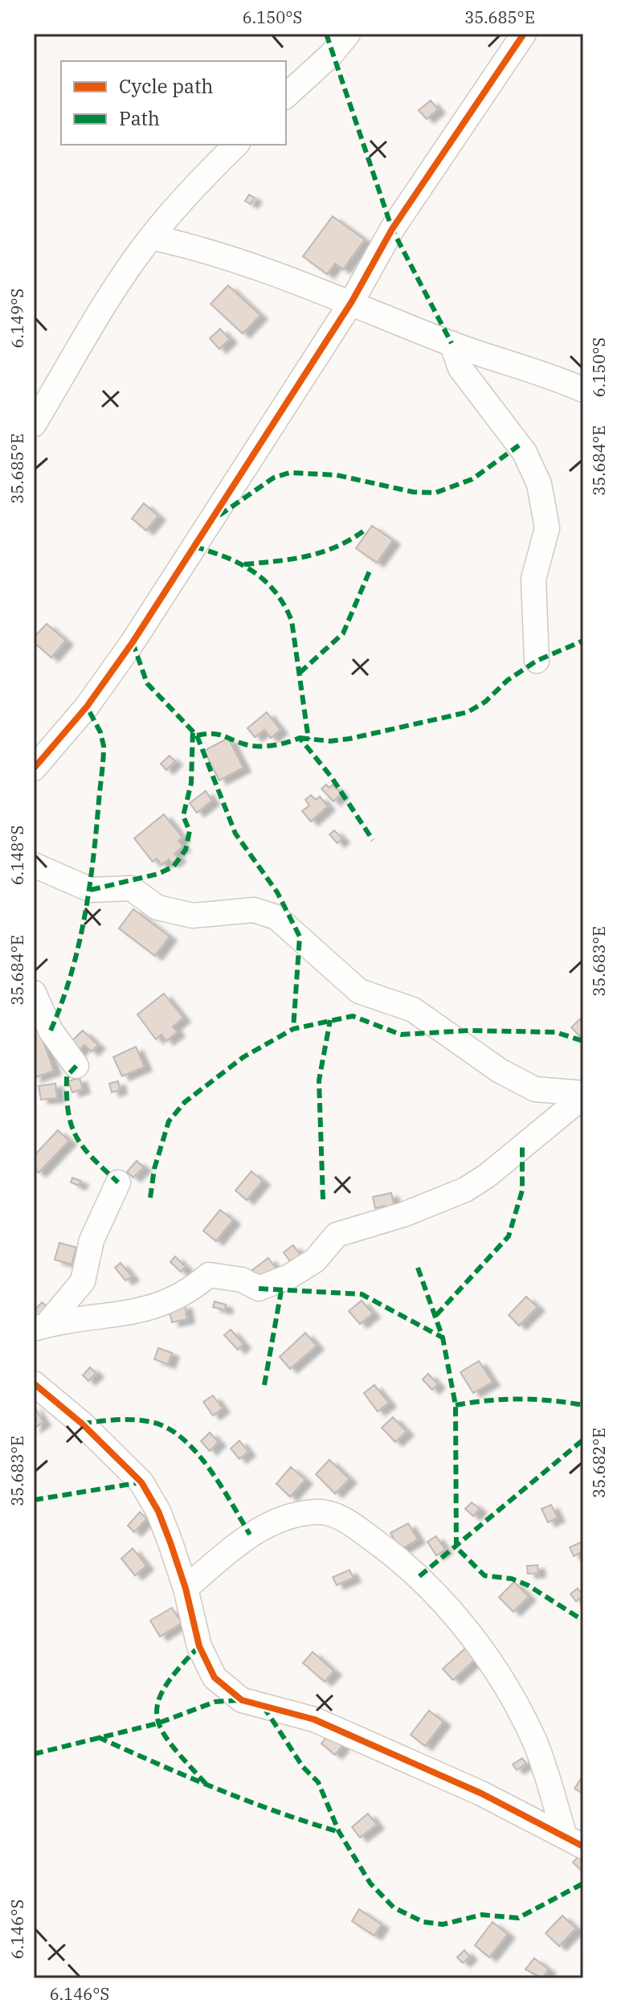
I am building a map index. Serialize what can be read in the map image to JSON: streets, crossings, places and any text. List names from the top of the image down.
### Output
{
  "legend": ["Cycle path", "Path"],
  "coordinates": [
    "6.150°S",
    "35.685°E",
    "6.149°S",
    "35.684°E",
    "6.148°S",
    "35.683°E",
    "35.682°E",
    "6.146°S"
  ]
}
